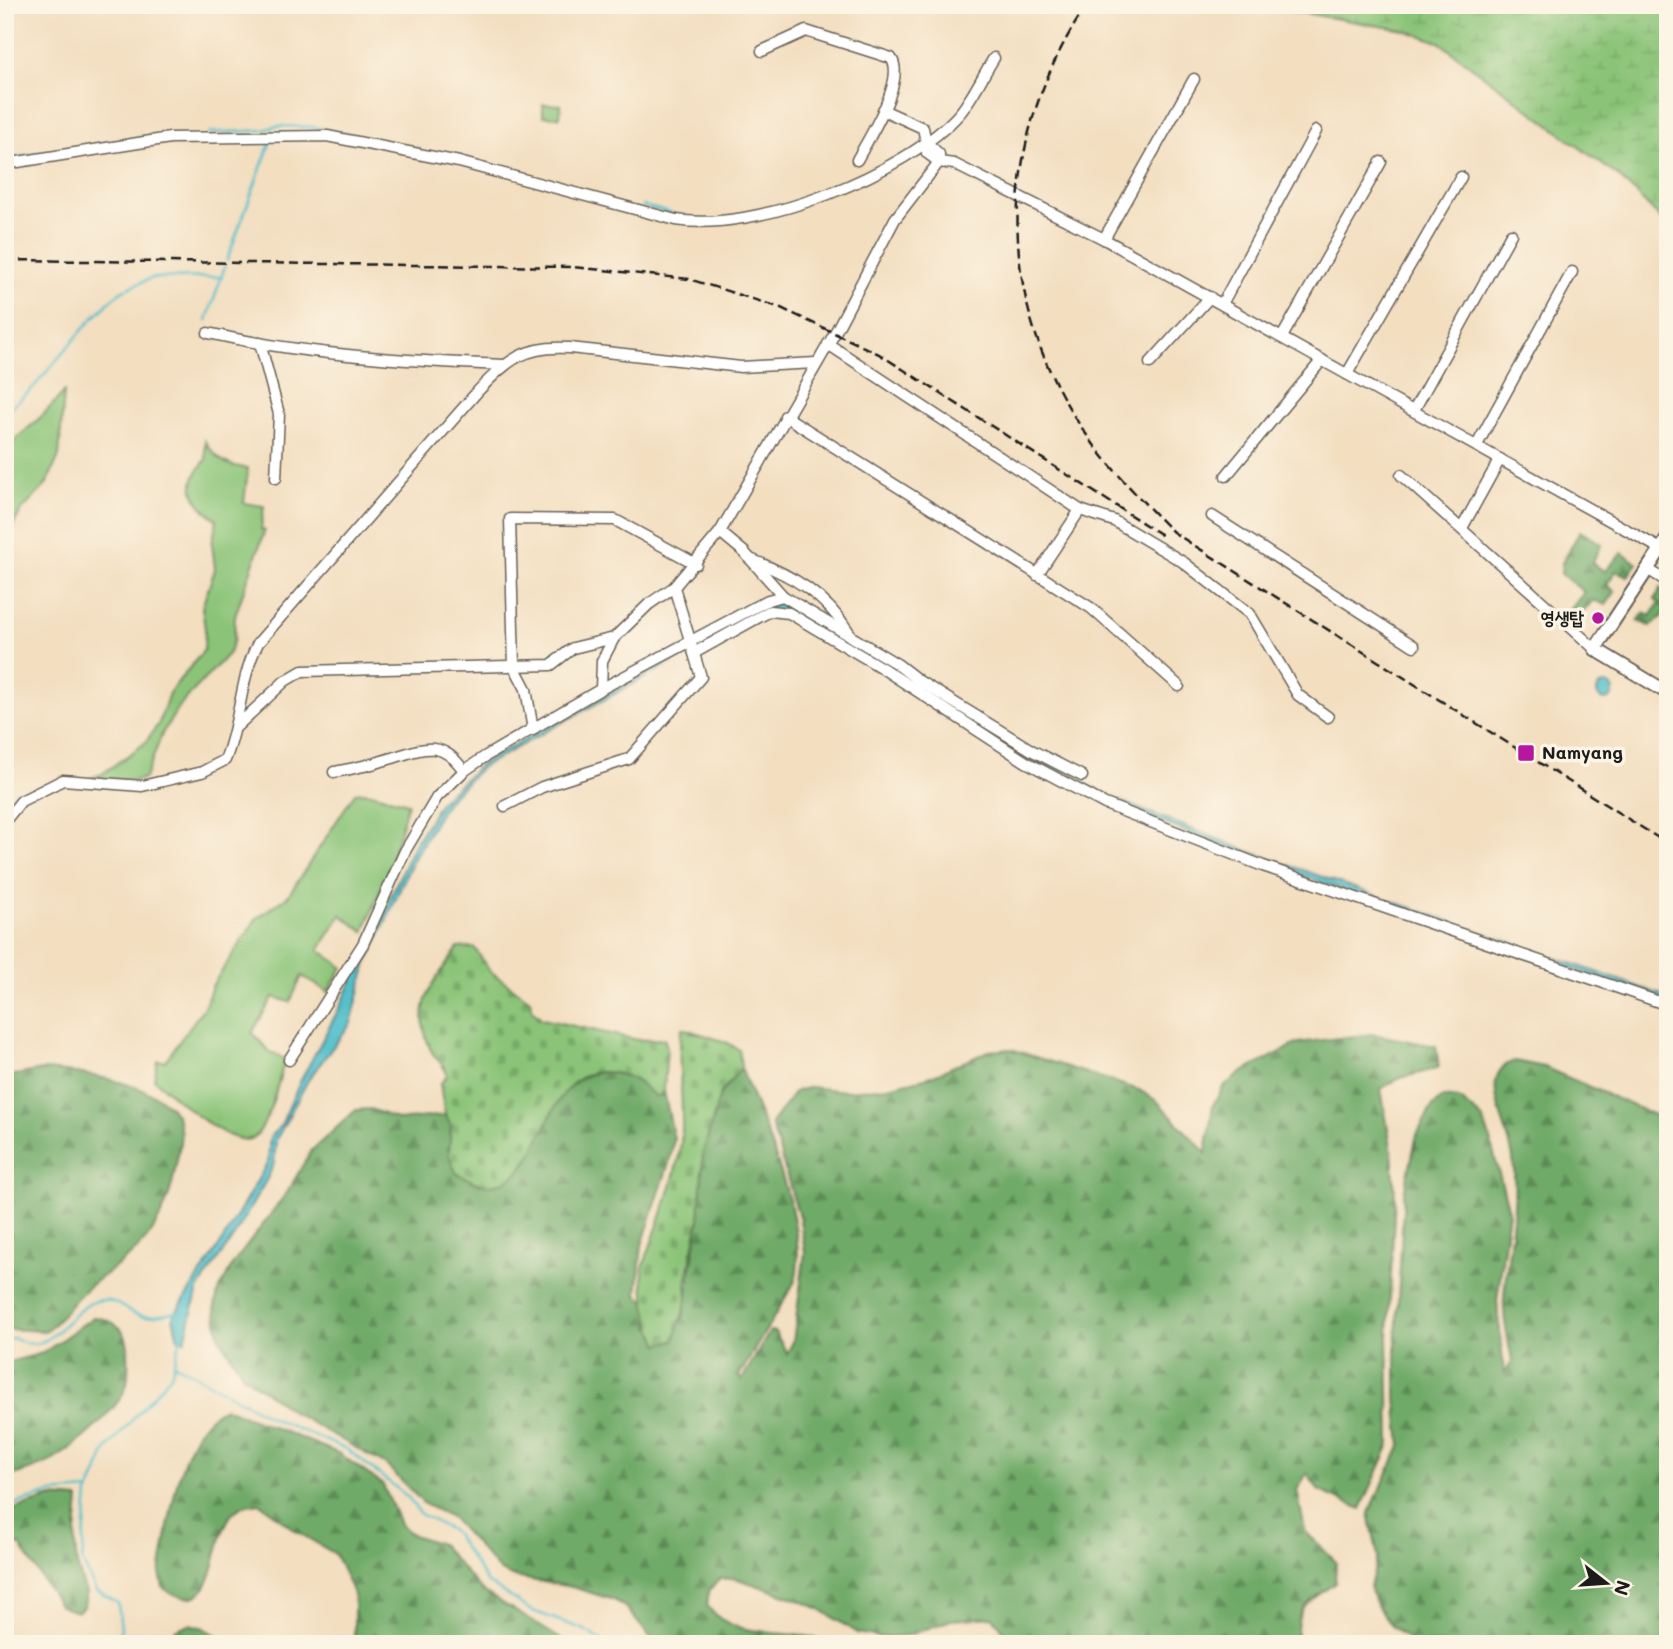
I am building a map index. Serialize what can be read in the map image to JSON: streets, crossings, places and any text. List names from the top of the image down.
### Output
{
  "places": {
    "other": ["영생탑"],
    "transit": ["Namyang"]
  },
  "north": "right"
}
